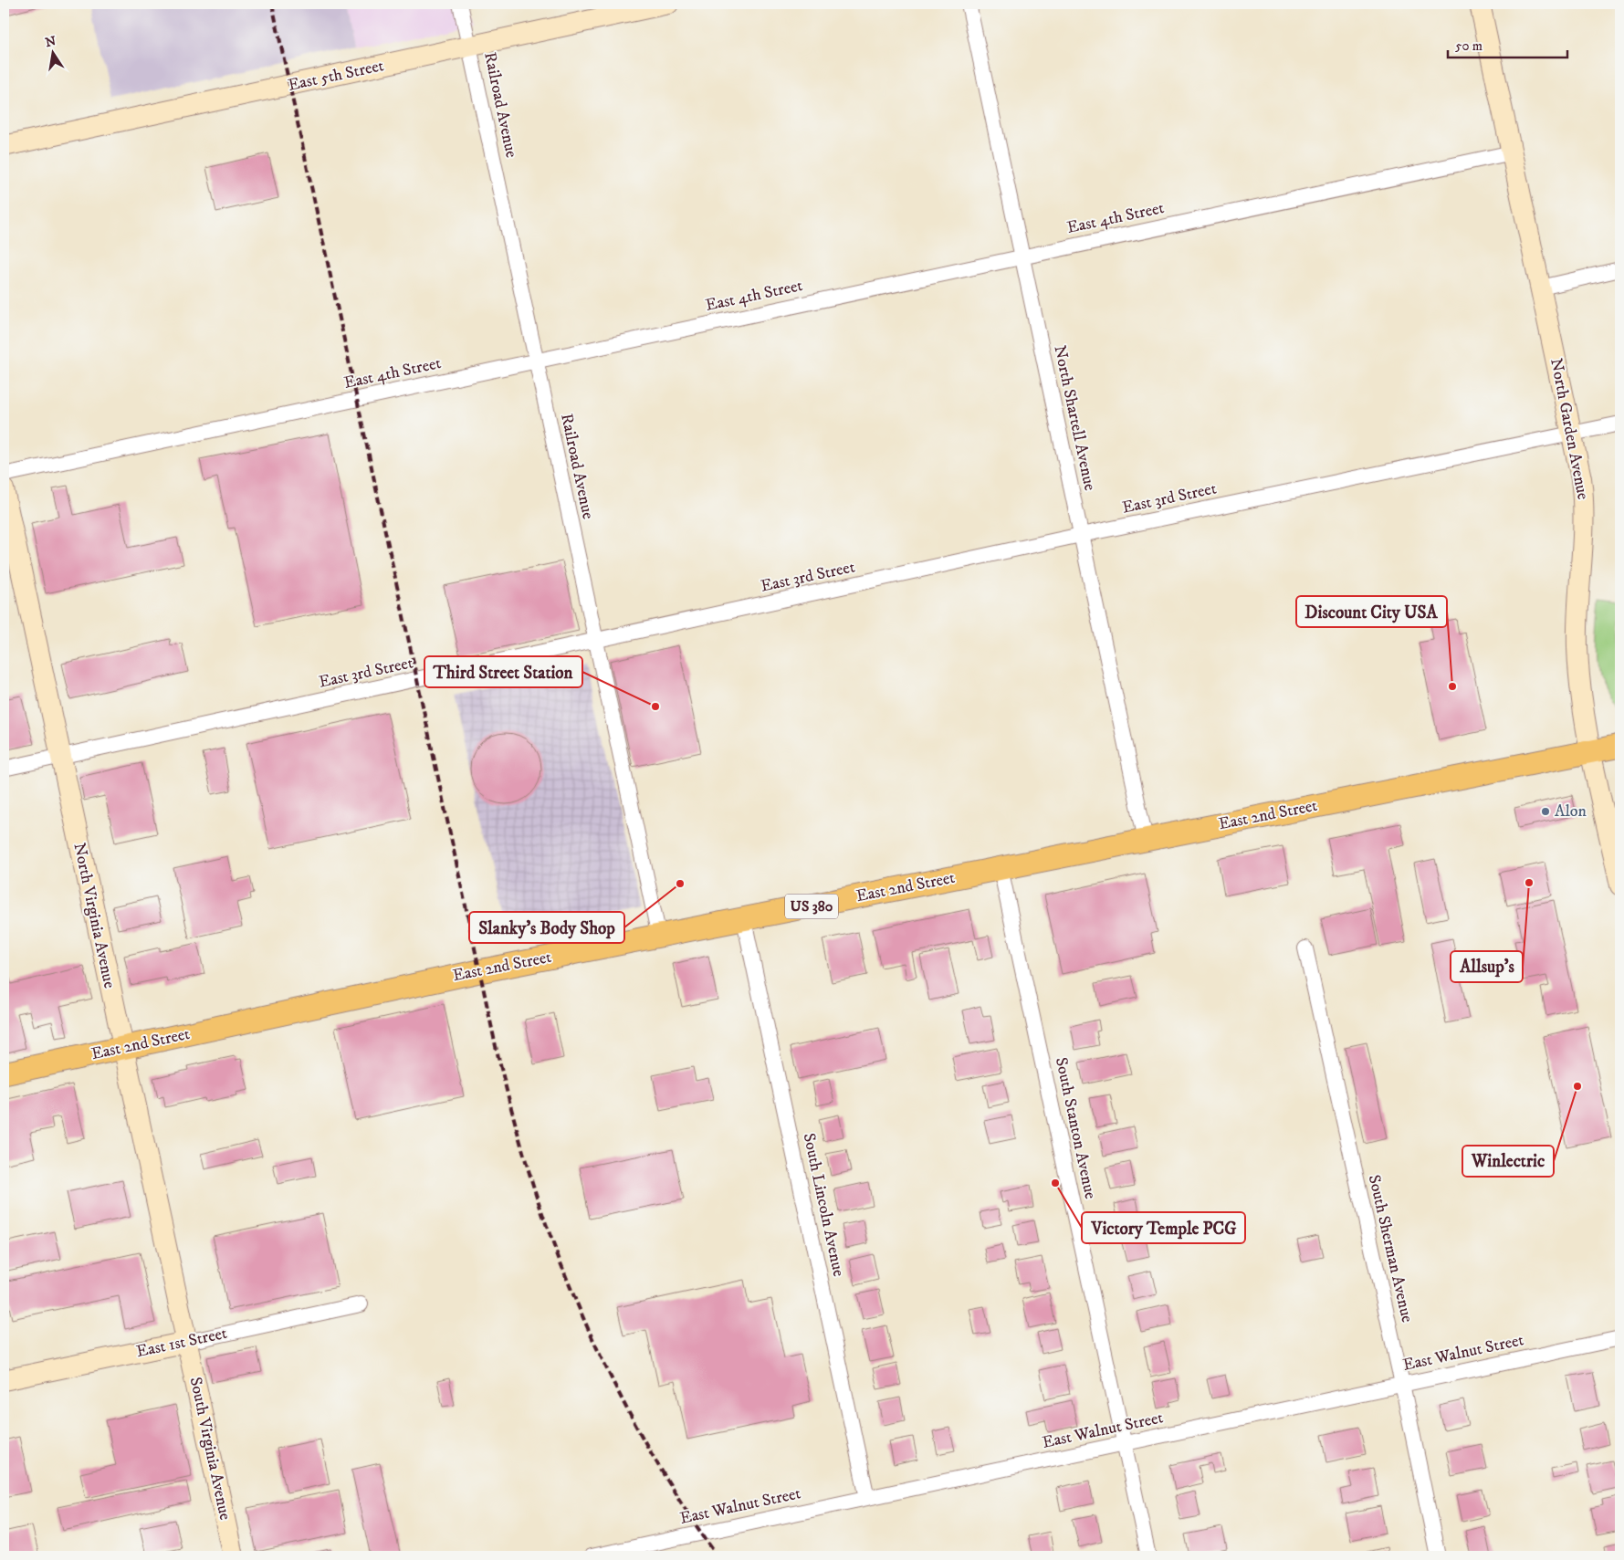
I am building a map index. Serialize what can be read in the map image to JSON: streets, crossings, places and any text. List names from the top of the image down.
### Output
{
  "streets": {
    "main road": ["East 2nd Street", "US 380"],
    "street": [
      "East 5th Street",
      "Railroad Avenue",
      "East 4th Street",
      "North Shartell Avenue",
      "North Garden Avenue",
      "East 3rd Street",
      "North Virginia Avenue",
      "South Stanton Avenue",
      "South Lincoln Avenue",
      "South Sherman Avenue",
      "East 1st Street",
      "East Walnut Street",
      "South Virginia Avenue"
    ]
  },
  "crossings": [
    ["East 5th Street", "Railroad Avenue"],
    ["Railroad Avenue", "East 4th Street"],
    ["Railroad Avenue", "East 3rd Street"],
    ["Railroad Avenue", "East 2nd Street"],
    ["East 4th Street", "North Shartell Avenue"],
    ["East 4th Street", "North Garden Avenue"],
    ["North Shartell Avenue", "East 3rd Street"],
    ["North Shartell Avenue", "East 2nd Street"],
    ["North Garden Avenue", "East 3rd Street"],
    ["North Garden Avenue", "East 2nd Street"],
    ["East 3rd Street", "North Virginia Avenue"],
    ["East 2nd Street", "North Virginia Avenue"],
    ["East 2nd Street", "South Stanton Avenue"],
    ["East 2nd Street", "South Lincoln Avenue"],
    ["North Virginia Avenue", "East 1st Street"],
    ["North Virginia Avenue", "South Virginia Avenue"],
    ["South Stanton Avenue", "East Walnut Street"],
    ["South Lincoln Avenue", "East Walnut Street"],
    ["South Sherman Avenue", "East Walnut Street"],
    ["East 1st Street", "South Virginia Avenue"]
  ],
  "places": [
    "Discount City USA",
    "Third Street Station",
    "Alon",
    "Allsup’s",
    "Slanky's Body Shop",
    "Winlectric",
    "Victory Temple PCG"
  ],
  "scale_bar": "50 m",
  "north": "top"
}
